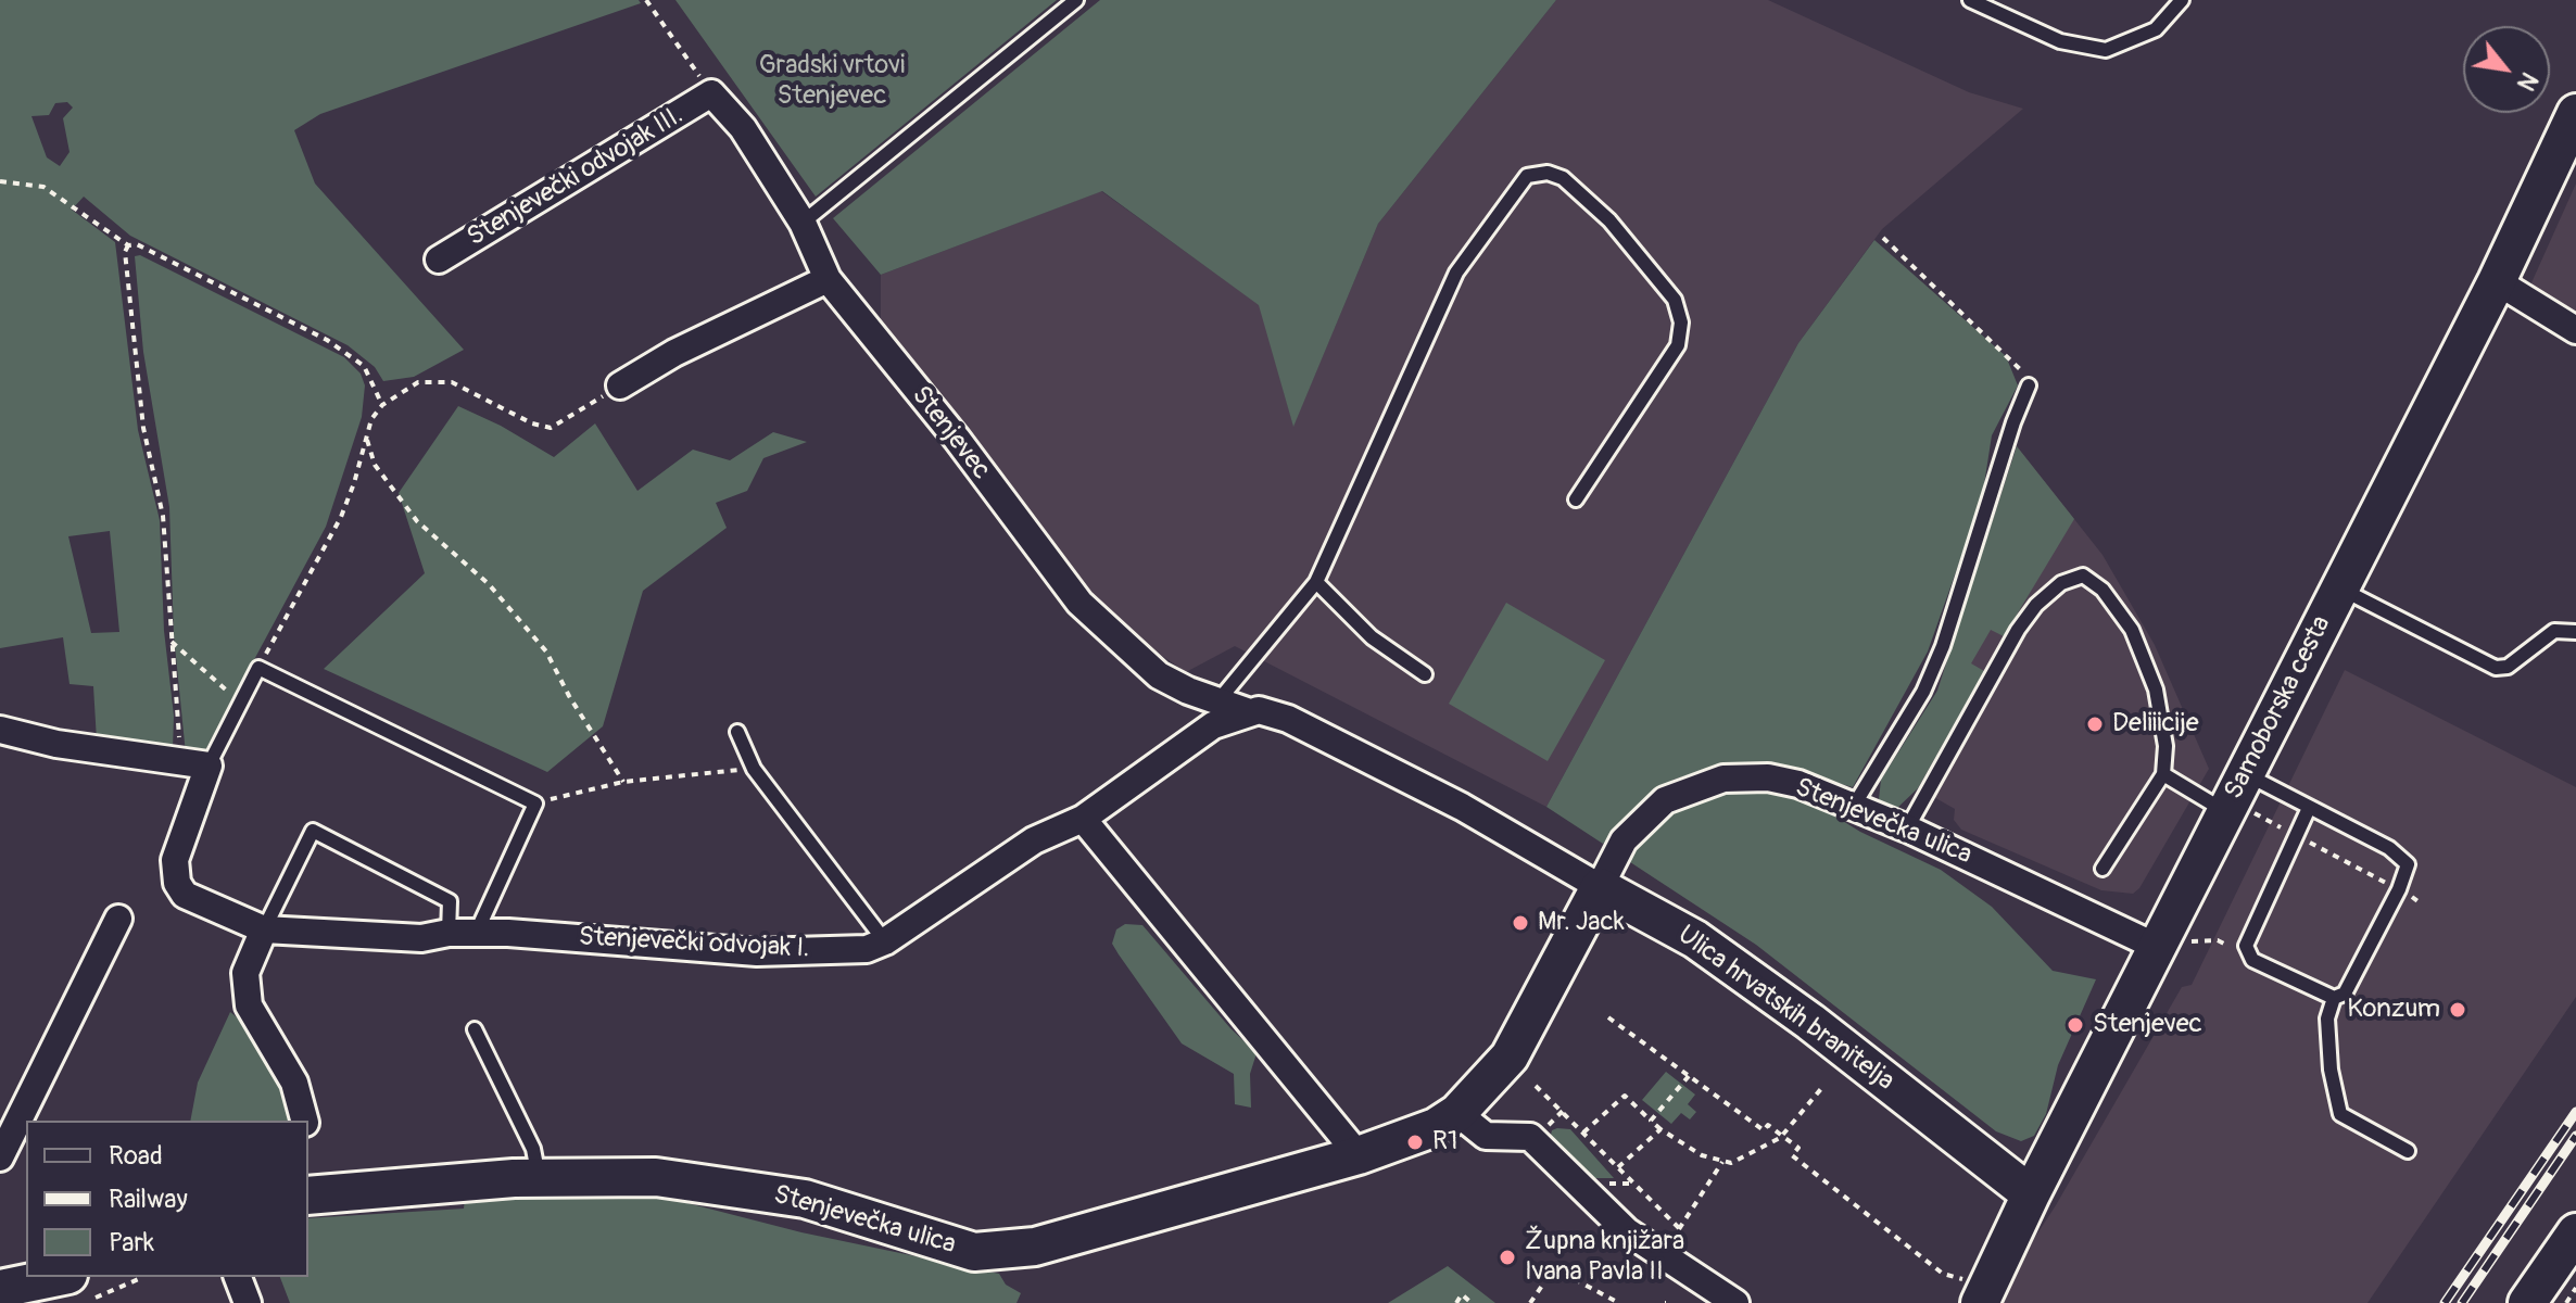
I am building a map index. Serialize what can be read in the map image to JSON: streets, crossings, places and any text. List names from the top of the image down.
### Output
{
  "streets": {
    "street": [
      "Stenjevečki odvojak III.",
      "Stenjevec",
      "Samoborska cesta",
      "Stenjevečka ulica",
      "Stenjevečki odvojak I.",
      "Ulica hrvatskih branitelja"
    ]
  },
  "crossings": [
    ["Stenjevečki odvojak III.", "Stenjevec"],
    ["Stenjevec", "Stenjevečki odvojak I."],
    ["Stenjevec", "Ulica hrvatskih branitelja"],
    ["Samoborska cesta", "Stenjevečka ulica"],
    ["Samoborska cesta", "Ulica hrvatskih branitelja"],
    ["Stenjevečka ulica", "Ulica hrvatskih branitelja"],
    ["Stenjevečki odvojak I.", "Ulica hrvatskih branitelja"]
  ],
  "parks": ["Gradski vrtovi Stenjevec"],
  "places": [
    "Deliiicije",
    "Mr. Jack",
    "Konzum",
    "Stenjevec",
    "R1",
    "Župna knjižara Ivana Pavla II"
  ],
  "legend": ["Road", "Railway", "Park"],
  "north": "bottom right"
}
